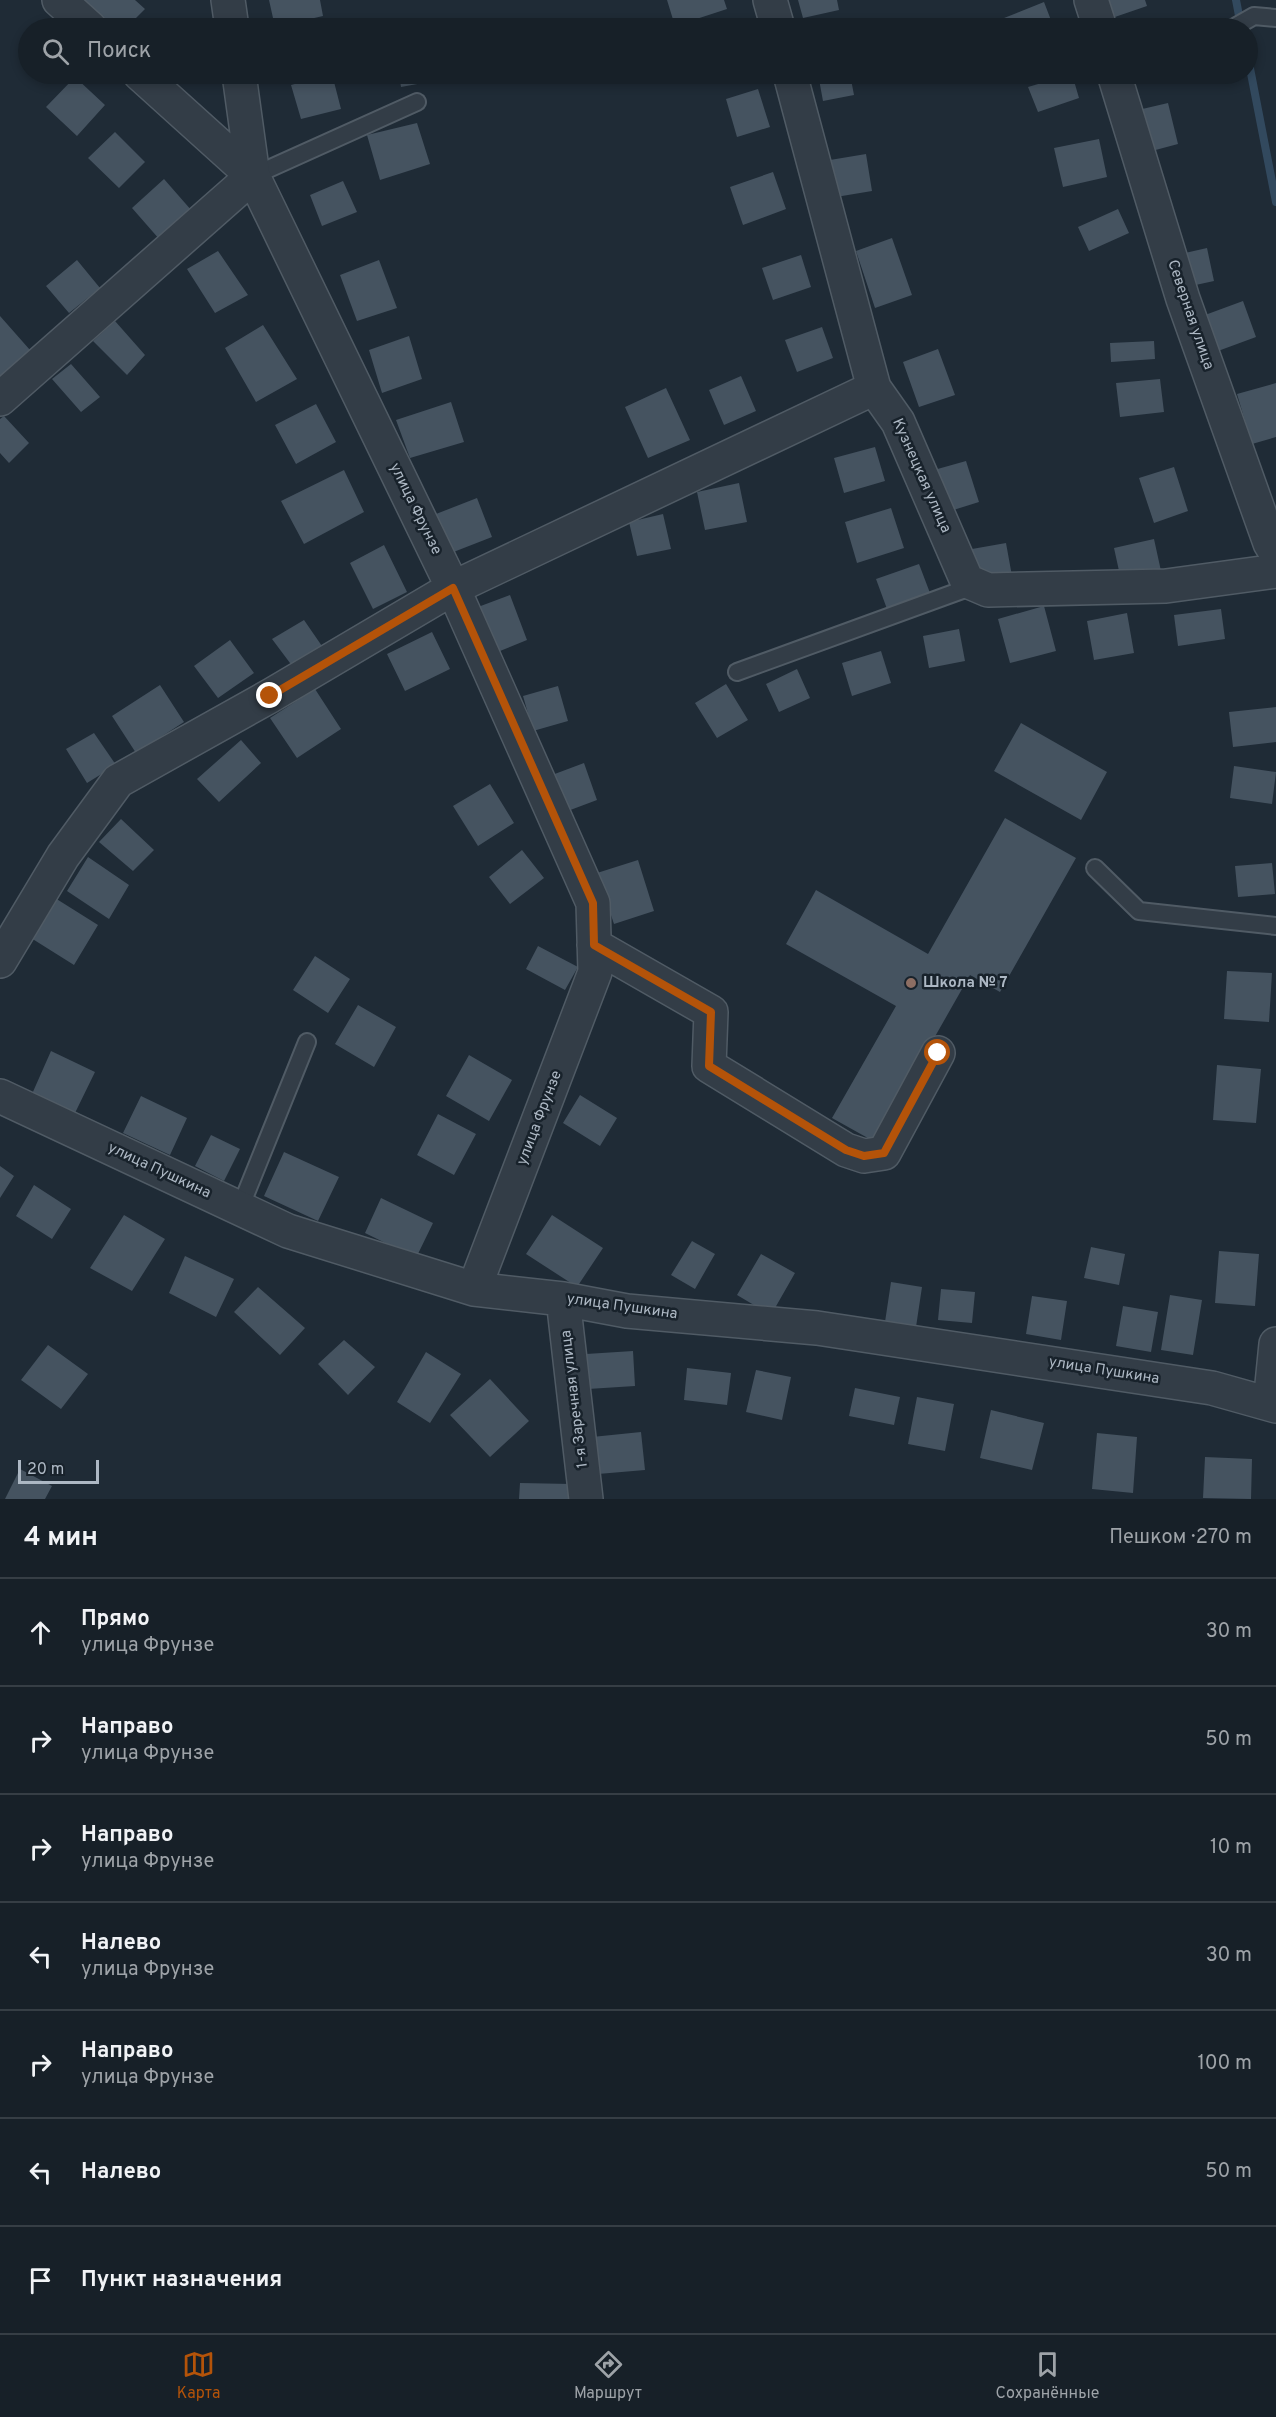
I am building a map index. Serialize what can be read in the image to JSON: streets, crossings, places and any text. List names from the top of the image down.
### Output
{
  "streets": {
    "street": [
      "Северная улица",
      "Кузнецкая улица",
      "улица Фрунзе",
      "улица Пушкина",
      "1-я Заречная улица"
    ]
  },
  "crossings": [
    ["улица Фрунзе", "улица Пушкина"],
    ["улица Пушкина", "1-я Заречная улица"]
  ],
  "places": ["Школа № 7"],
  "scale_bar": "20 m",
  "page": {
    "search": "Поиск",
    "scale": "20 m",
    "heading": ["4 мин", "Пешком · 270 m"],
    "list": [
      ["Прямо", "улица Фрунзе", "30 m"],
      ["Направо", "улица Фрунзе", "50 m"],
      ["Направо", "улица Фрунзе", "10 m"],
      ["Налево", "улица Фрунзе", "30 m"],
      ["Направо", "улица Фрунзе", "100 m"],
      ["Налево", "50 m"],
      "Пункт назначения"
    ],
    "nav": ["Карта", "Маршрут", "Сохранённые"]
  }
}
